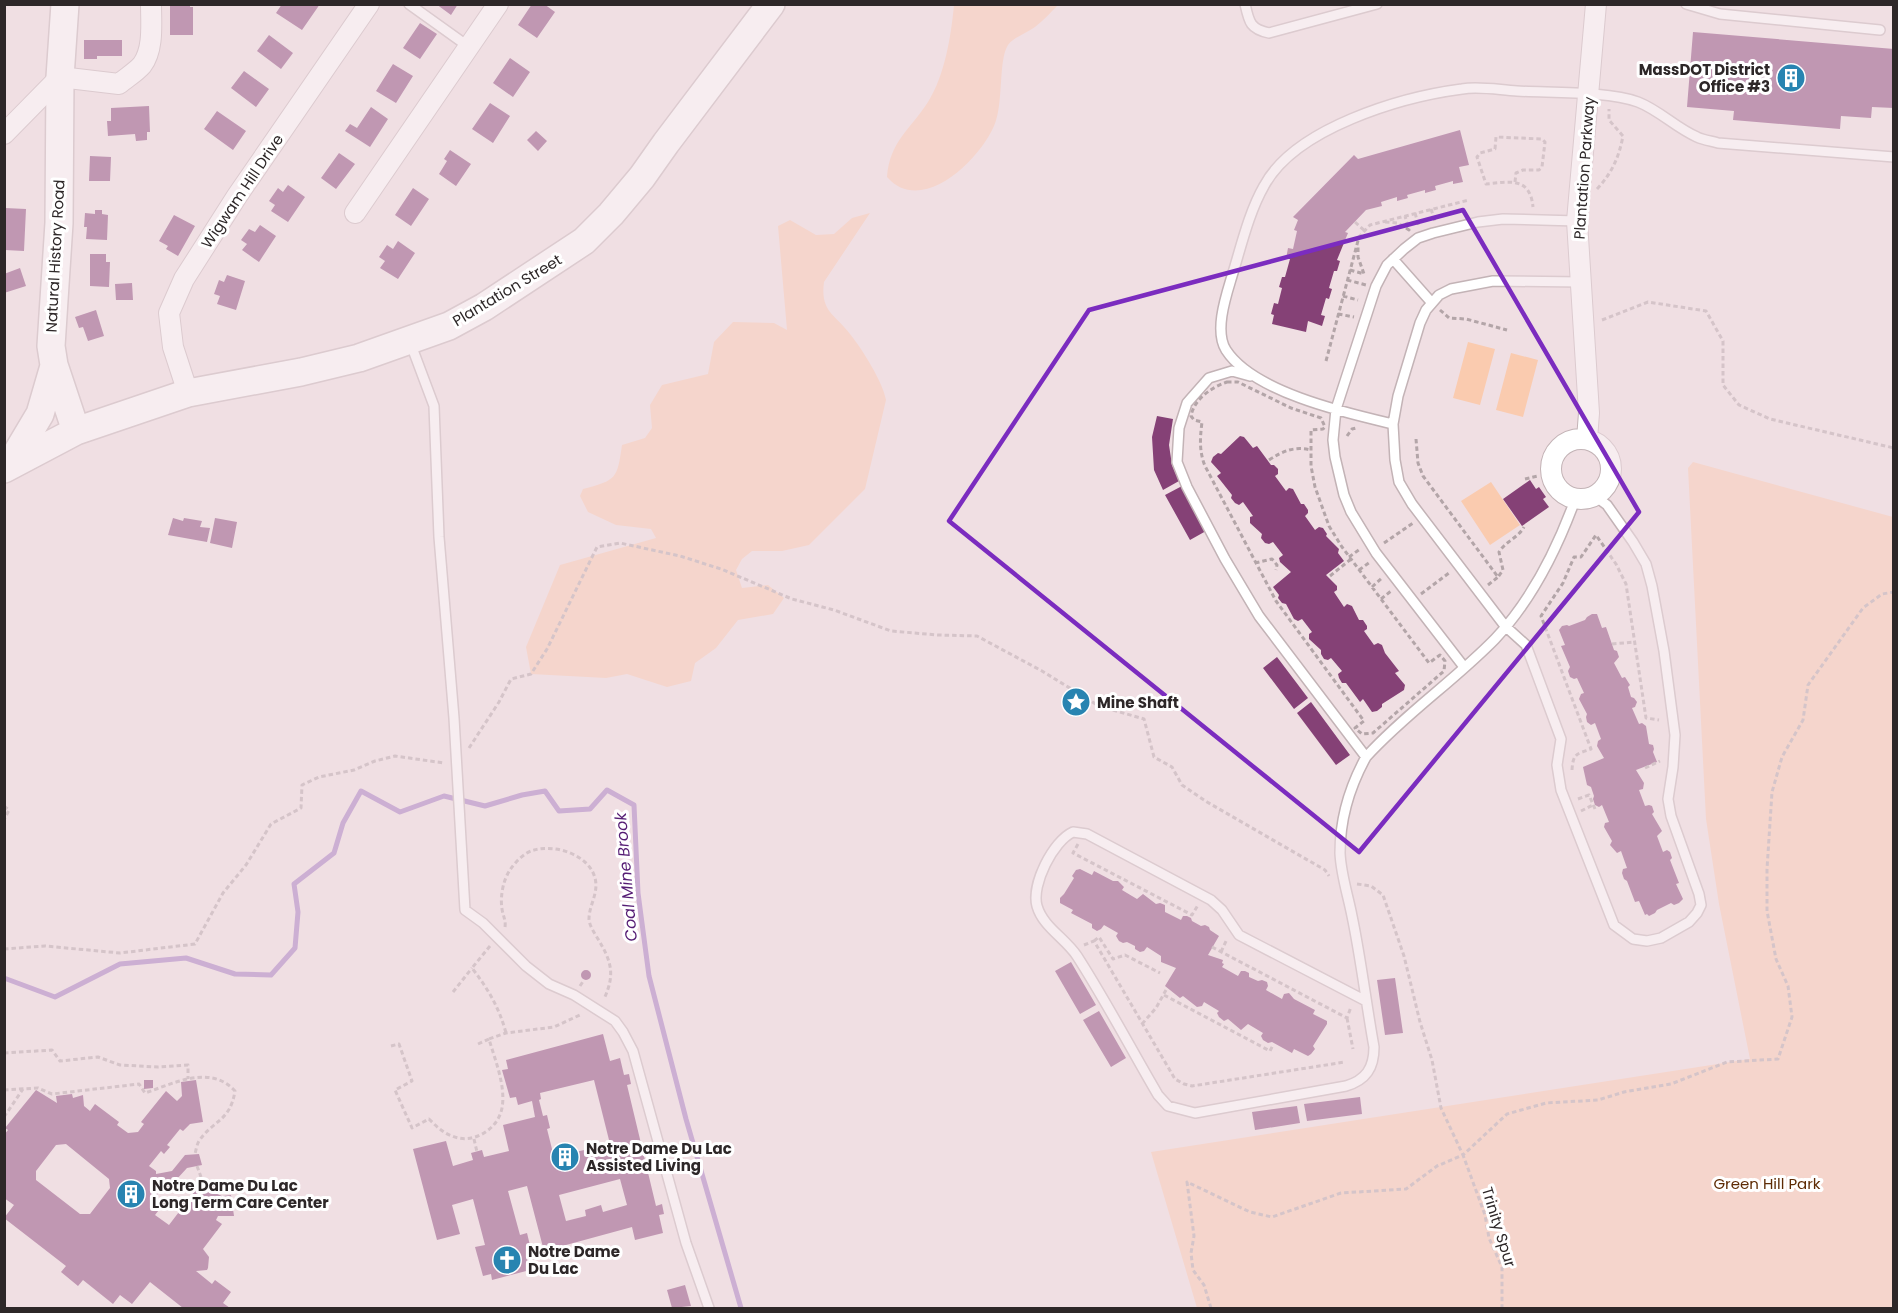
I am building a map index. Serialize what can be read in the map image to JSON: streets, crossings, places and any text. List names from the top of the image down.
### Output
{
  "streets": {
    "main road": ["Natural History Road", "Plantation Street"],
    "street": ["Plantation Parkway", "Wigwam Hill Drive"],
    "path": ["Trinity Spur"]
  },
  "crossings": [
    ["Wigwam Hill Drive", "Plantation Street"],
    ["Natural History Road", "Plantation Street"]
  ],
  "water": ["Coal Mine Brook"],
  "parks": ["Green Hill Park"],
  "places": {
    "building": ["MassDOT District Office #3", "Notre Dame Du Lac Assisted Living", "Notre Dame Du Lac Long Term Care Center"],
    "place": ["Mine Shaft"],
    "church": ["Notre Dame Du Lac"]
  }
}
